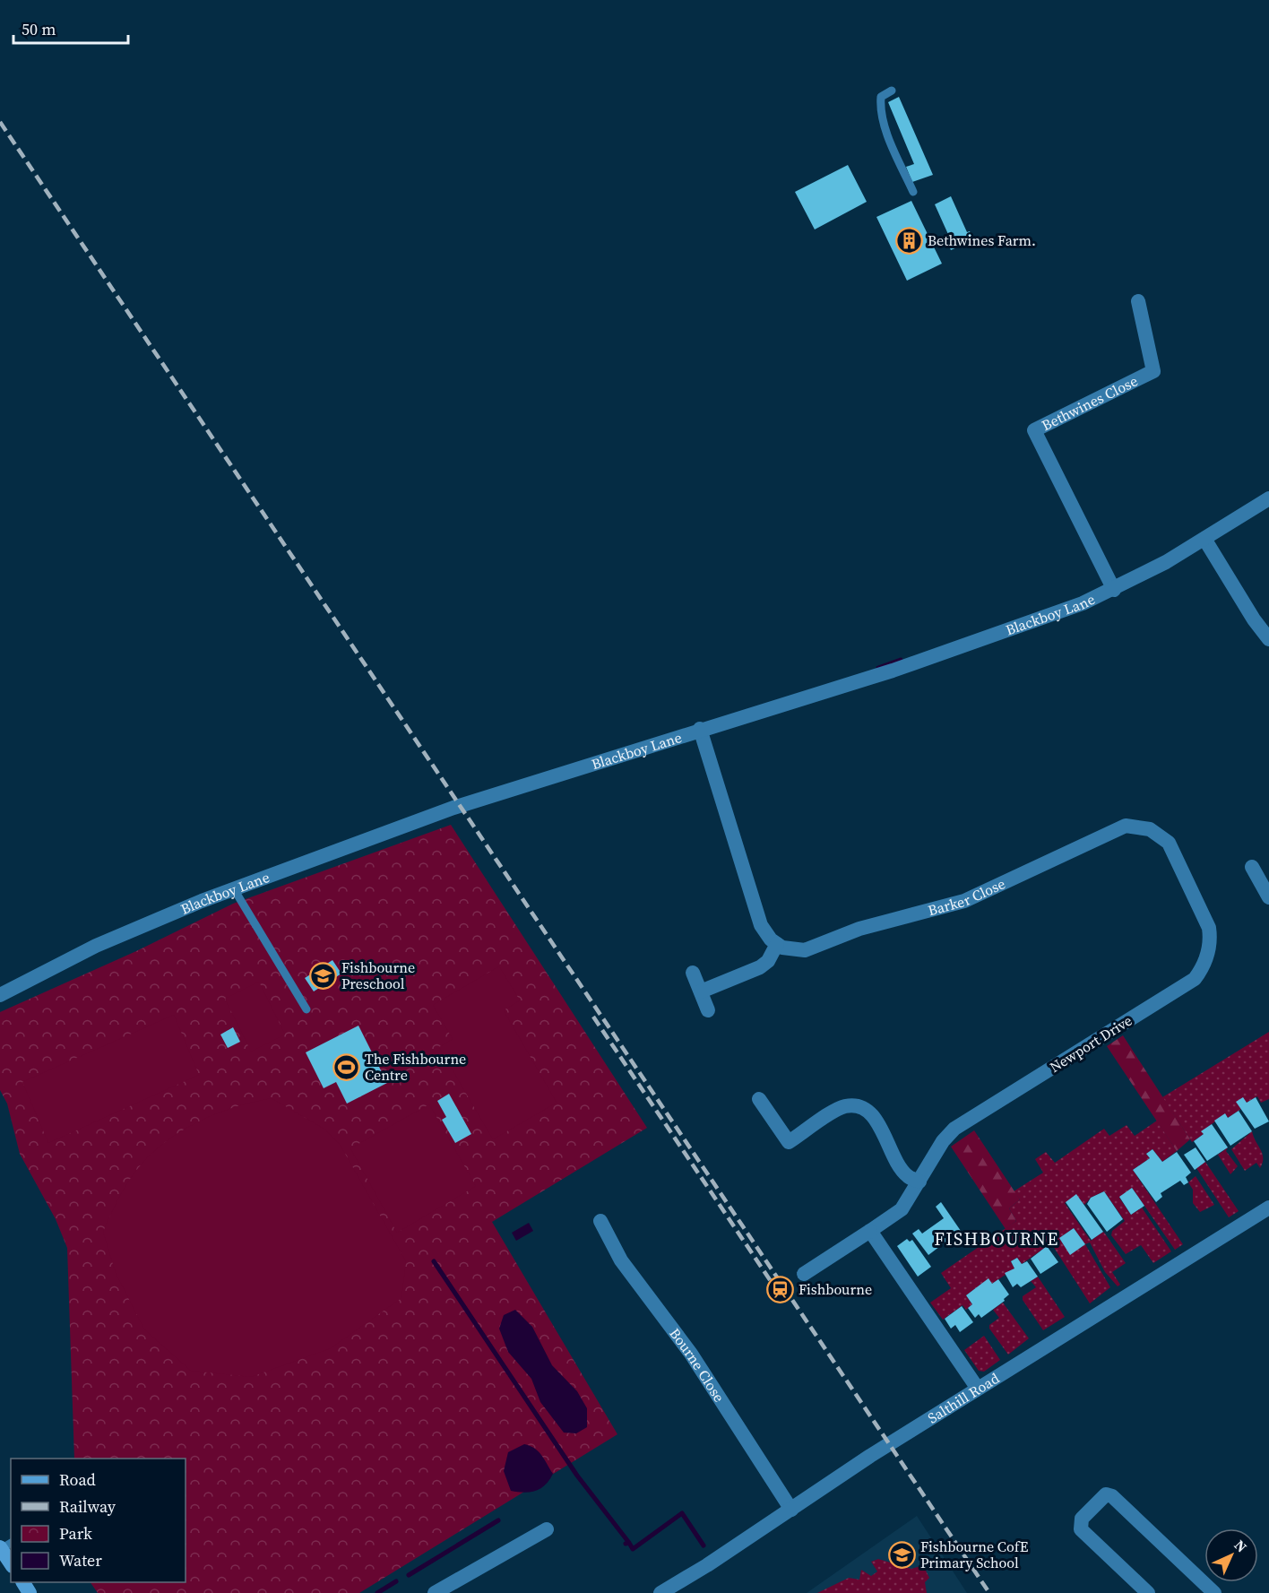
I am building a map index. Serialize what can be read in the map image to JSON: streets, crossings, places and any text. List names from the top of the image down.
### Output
{
  "streets": {
    "street": [
      "Bethwines Close",
      "Blackboy Lane",
      "Barker Close",
      "Newport Drive",
      "Bourne Close",
      "Salthill Road"
    ]
  },
  "crossings": [
    ["Bethwines Close", "Blackboy Lane"],
    ["Barker Close", "Newport Drive"],
    ["Bourne Close", "Salthill Road"]
  ],
  "districts": ["FISHBOURNE"],
  "places": {
    "building": ["Bethwines Farm."],
    "school or university": ["Fishbourne Preschool", "Fishbourne CofE Primary School"],
    "sports": ["The Fishbourne Centre"],
    "station": ["Fishbourne"]
  },
  "legend": [
    "Road",
    "Railway",
    "Park",
    "Water"
  ],
  "scale_bar": "50 m",
  "north": "top right"
}
